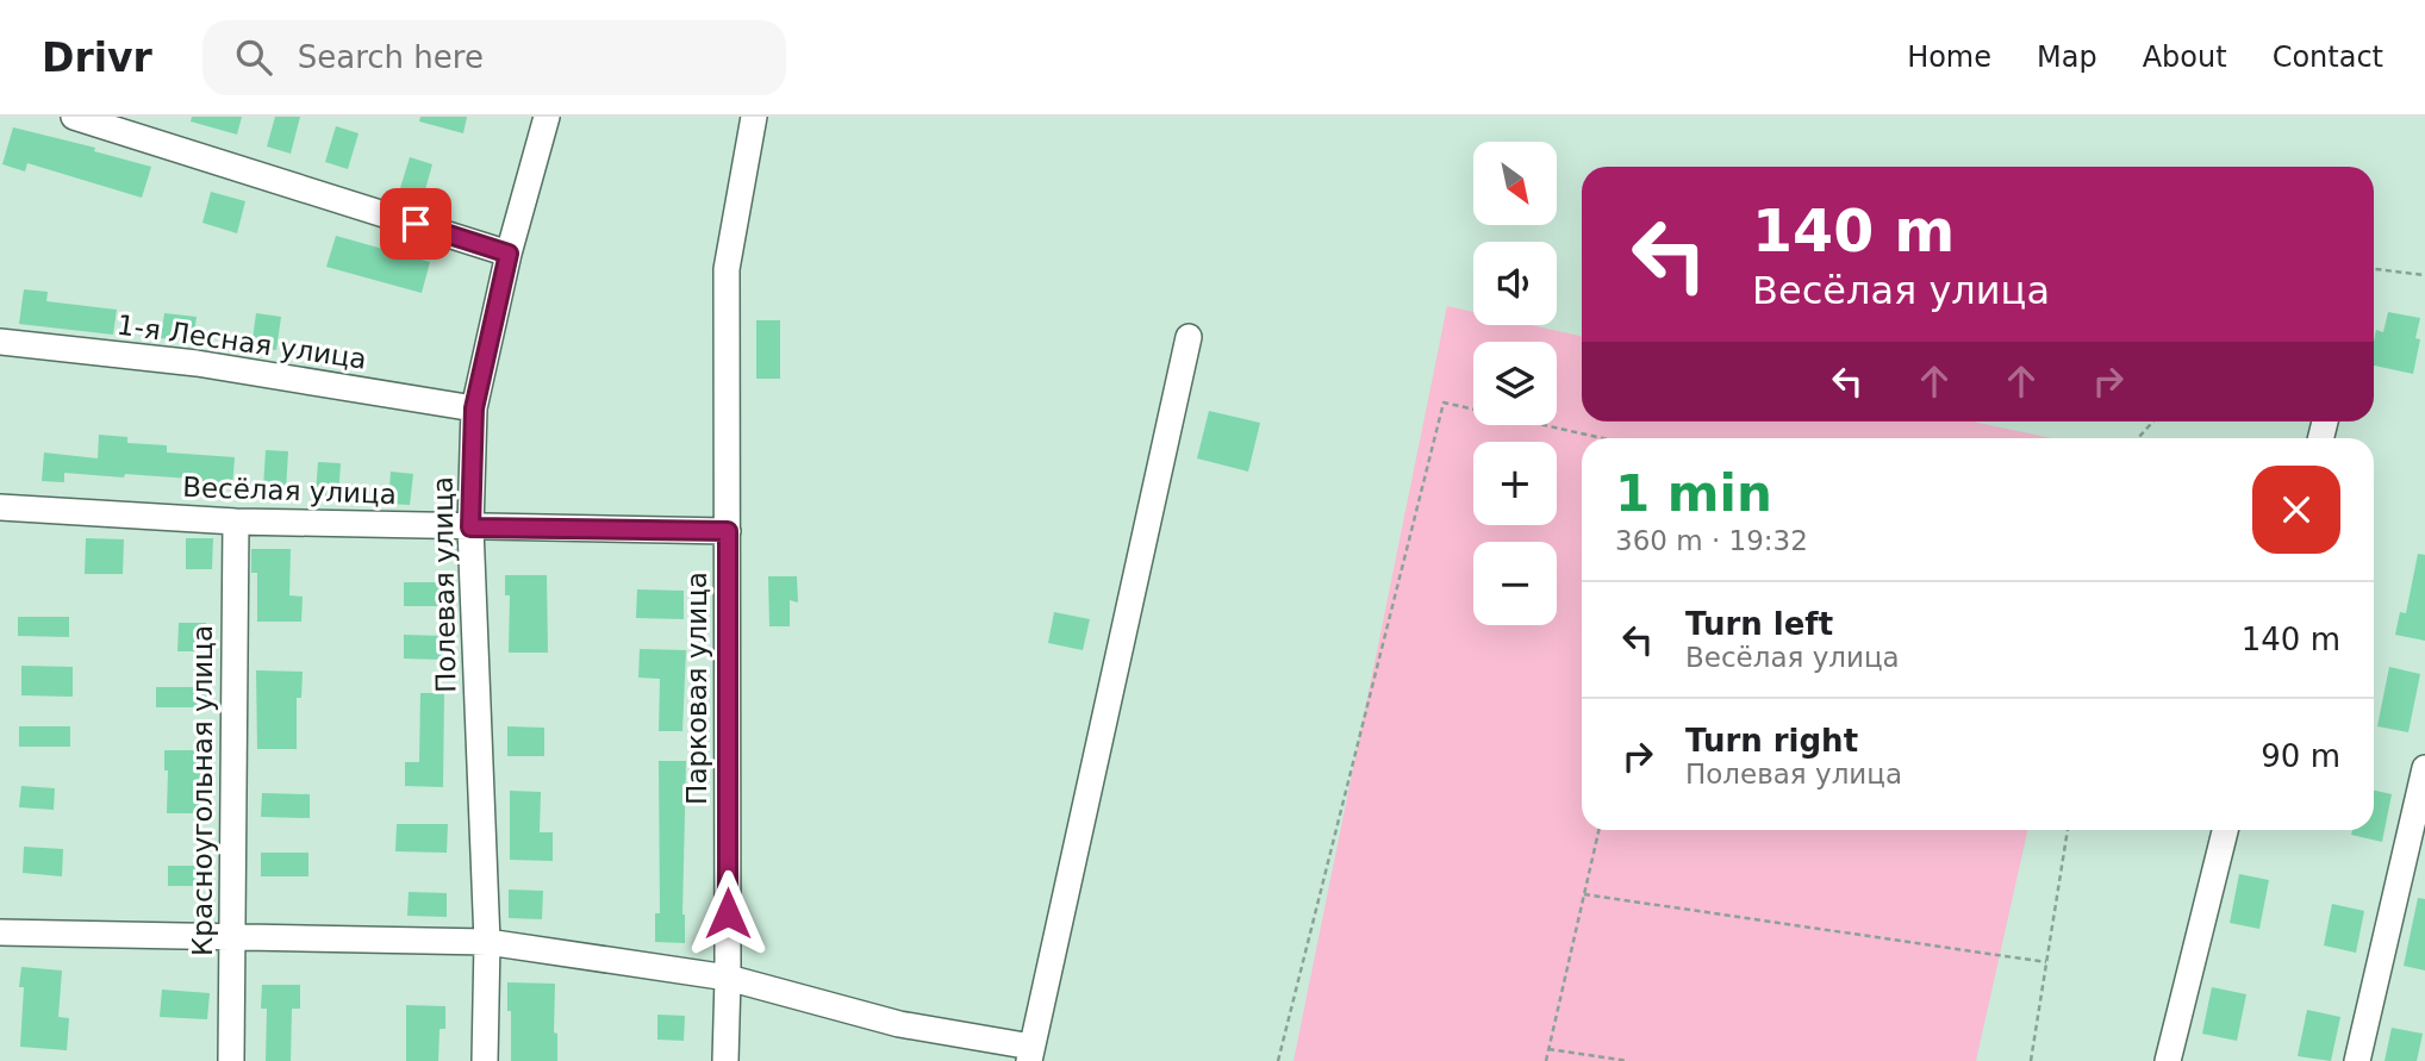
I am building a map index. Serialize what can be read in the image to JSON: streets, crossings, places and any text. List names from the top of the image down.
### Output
{
  "streets": {
    "street": [
      "1-я Лесная улица",
      "Весёлая улица",
      "Полевая улица",
      "Парковая улица",
      "Красноугольная улица"
    ]
  },
  "crossings": [
    ["1-я Лесная улица", "Полевая улица"],
    ["Весёлая улица", "Полевая улица"],
    ["Весёлая улица", "Парковая улица"],
    ["Весёлая улица", "Красноугольная улица"]
  ],
  "north": "bottom right",
  "page": {
    "header": "Drivr",
    "search": "Search here",
    "nav": [
      "Home",
      "Map",
      "About",
      "Contact"
    ],
    "map_buttons": ["+", "−"],
    "turn": ["140 m", "Весёлая улица"],
    "heading": ["1 min", "360 m · 19:32"],
    "list": [
      {
        "name": "Turn left",
        "note": "Весёлая улица",
        "value": "140 m"
      },
      {
        "name": "Turn right",
        "note": "Полевая улица",
        "value": "90 m"
      }
    ]
  }
}
